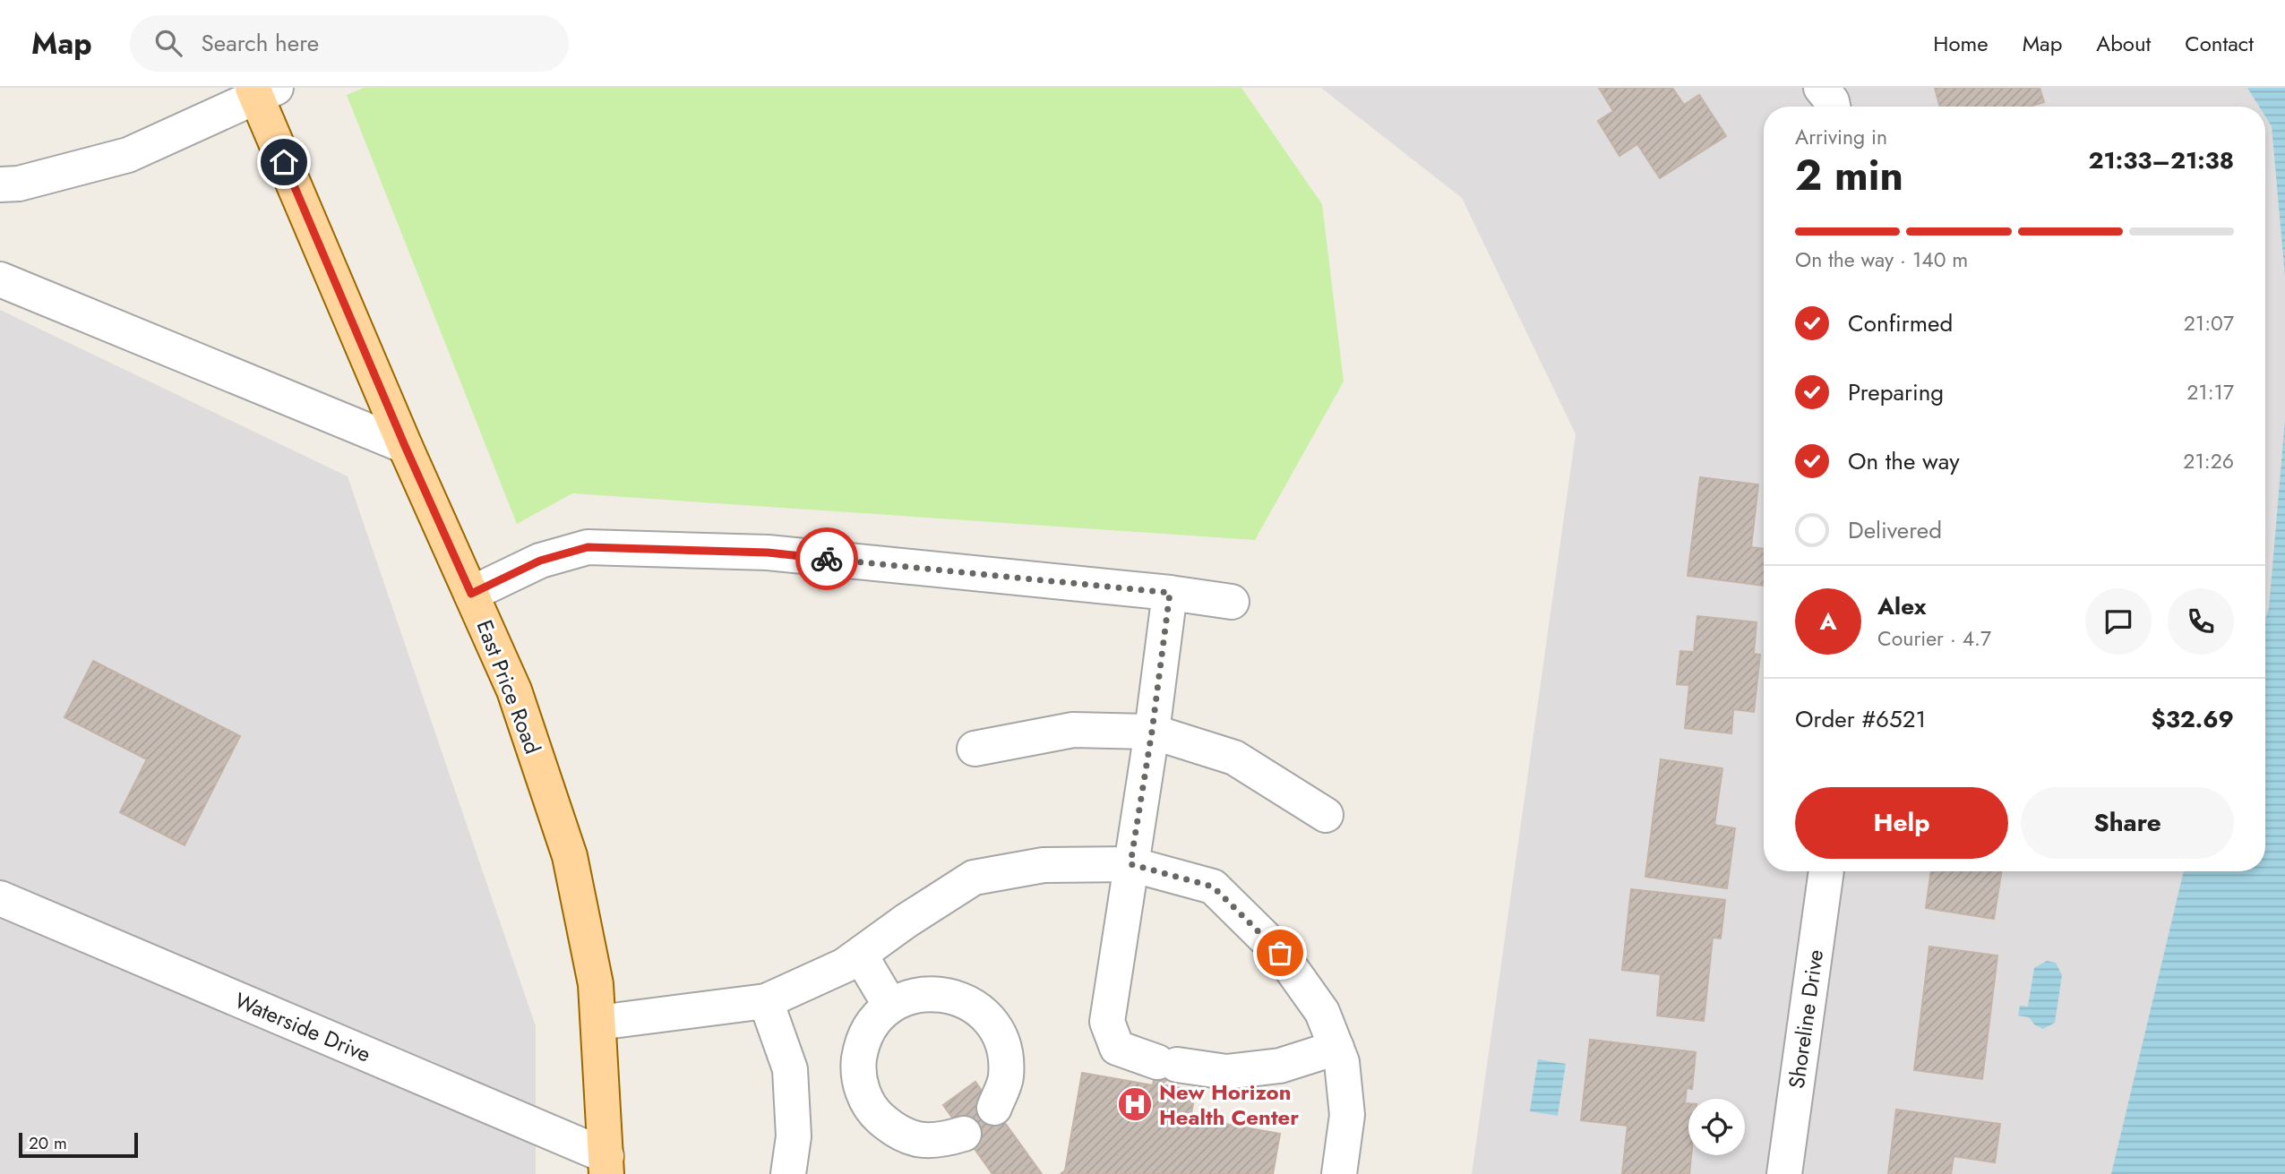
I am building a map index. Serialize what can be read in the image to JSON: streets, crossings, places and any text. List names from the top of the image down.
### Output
{
  "streets": {
    "main road": ["East Price Road"],
    "street": ["Shoreline Drive", "Waterside Drive"]
  },
  "crossings": [
    ["East Price Road", "Waterside Drive"]
  ],
  "places": {
    "hospital": ["New Horizon Health Center"]
  },
  "scale_bar": "20 m",
  "page": {
    "header": "Map",
    "search": "Search here",
    "nav": [
      "Home",
      "Map",
      "About",
      "Contact"
    ],
    "heading": ["2 min", "Arriving in", "21:33–21:38"],
    "panel": [
      "Alex",
      "Courier · 4.7",
      "Order #6521",
      "$32.69"
    ],
    "bar": "On the way · 140 m",
    "list": [
      ["Confirmed", "21:07"],
      ["Preparing", "21:17"],
      ["On the way", "21:26"],
      "Delivered"
    ],
    "round": "A",
    "buttons": ["Help", "Share"],
    "scale": "20 m"
  }
}
